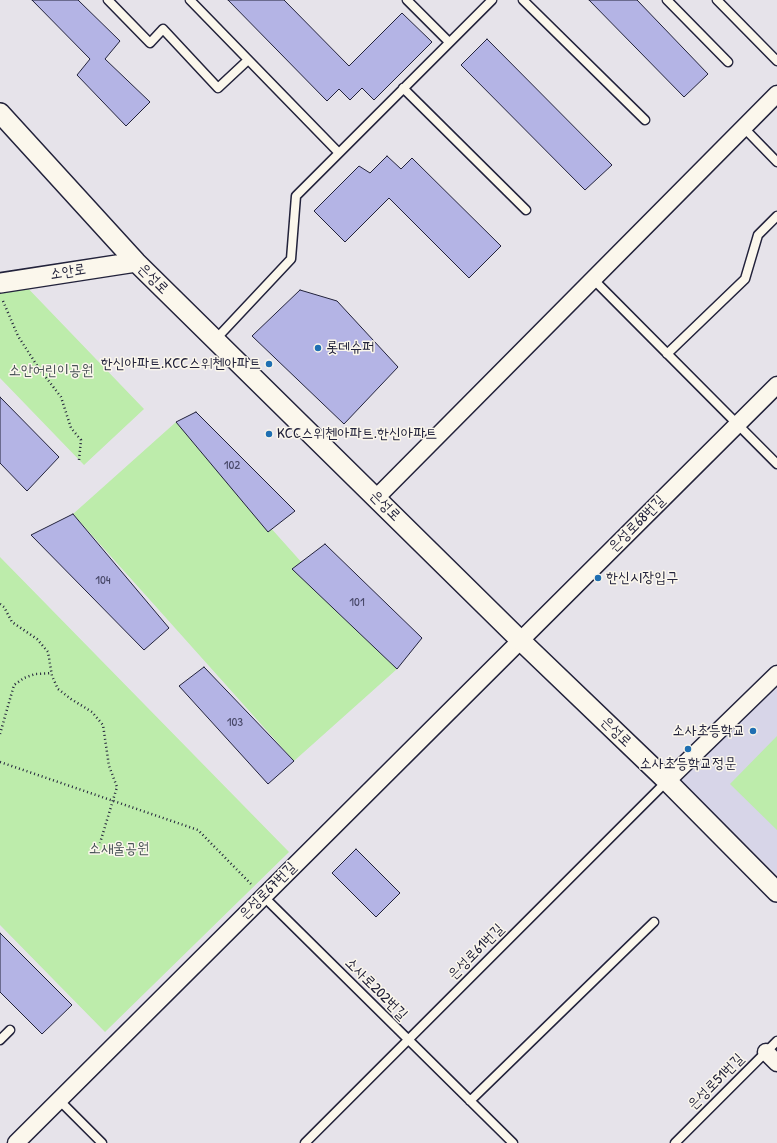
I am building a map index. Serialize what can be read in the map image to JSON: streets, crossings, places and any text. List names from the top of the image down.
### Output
{
  "streets": {
    "street": [
      "소안로",
      "은성로",
      "은성로68번길",
      "은성로67번길"
    ],
    "lane": ["은성로61번길", "소사로202번길", "은성로51번길"]
  },
  "crossings": [
    ["소안로", "은성로"],
    ["은성로", "은성로68번길"],
    ["은성로", "은성로67번길"],
    ["은성로", "은성로61번길"],
    ["은성로68번길", "은성로67번길"],
    ["은성로67번길", "소사로202번길"],
    ["은성로61번길", "소사로202번길"]
  ],
  "parks": ["소안어린이공원", "소새울공원"],
  "places": [
    "롯데슈퍼",
    "한신아파트.KCC스위첸아파트",
    "KCC스위첸아파트.한신아파트",
    "한신시장입구",
    "소사초등학교",
    "소사초등학교정문"
  ],
  "house_numbers": [
    "102",
    "104",
    "101",
    "103"
  ]
}
